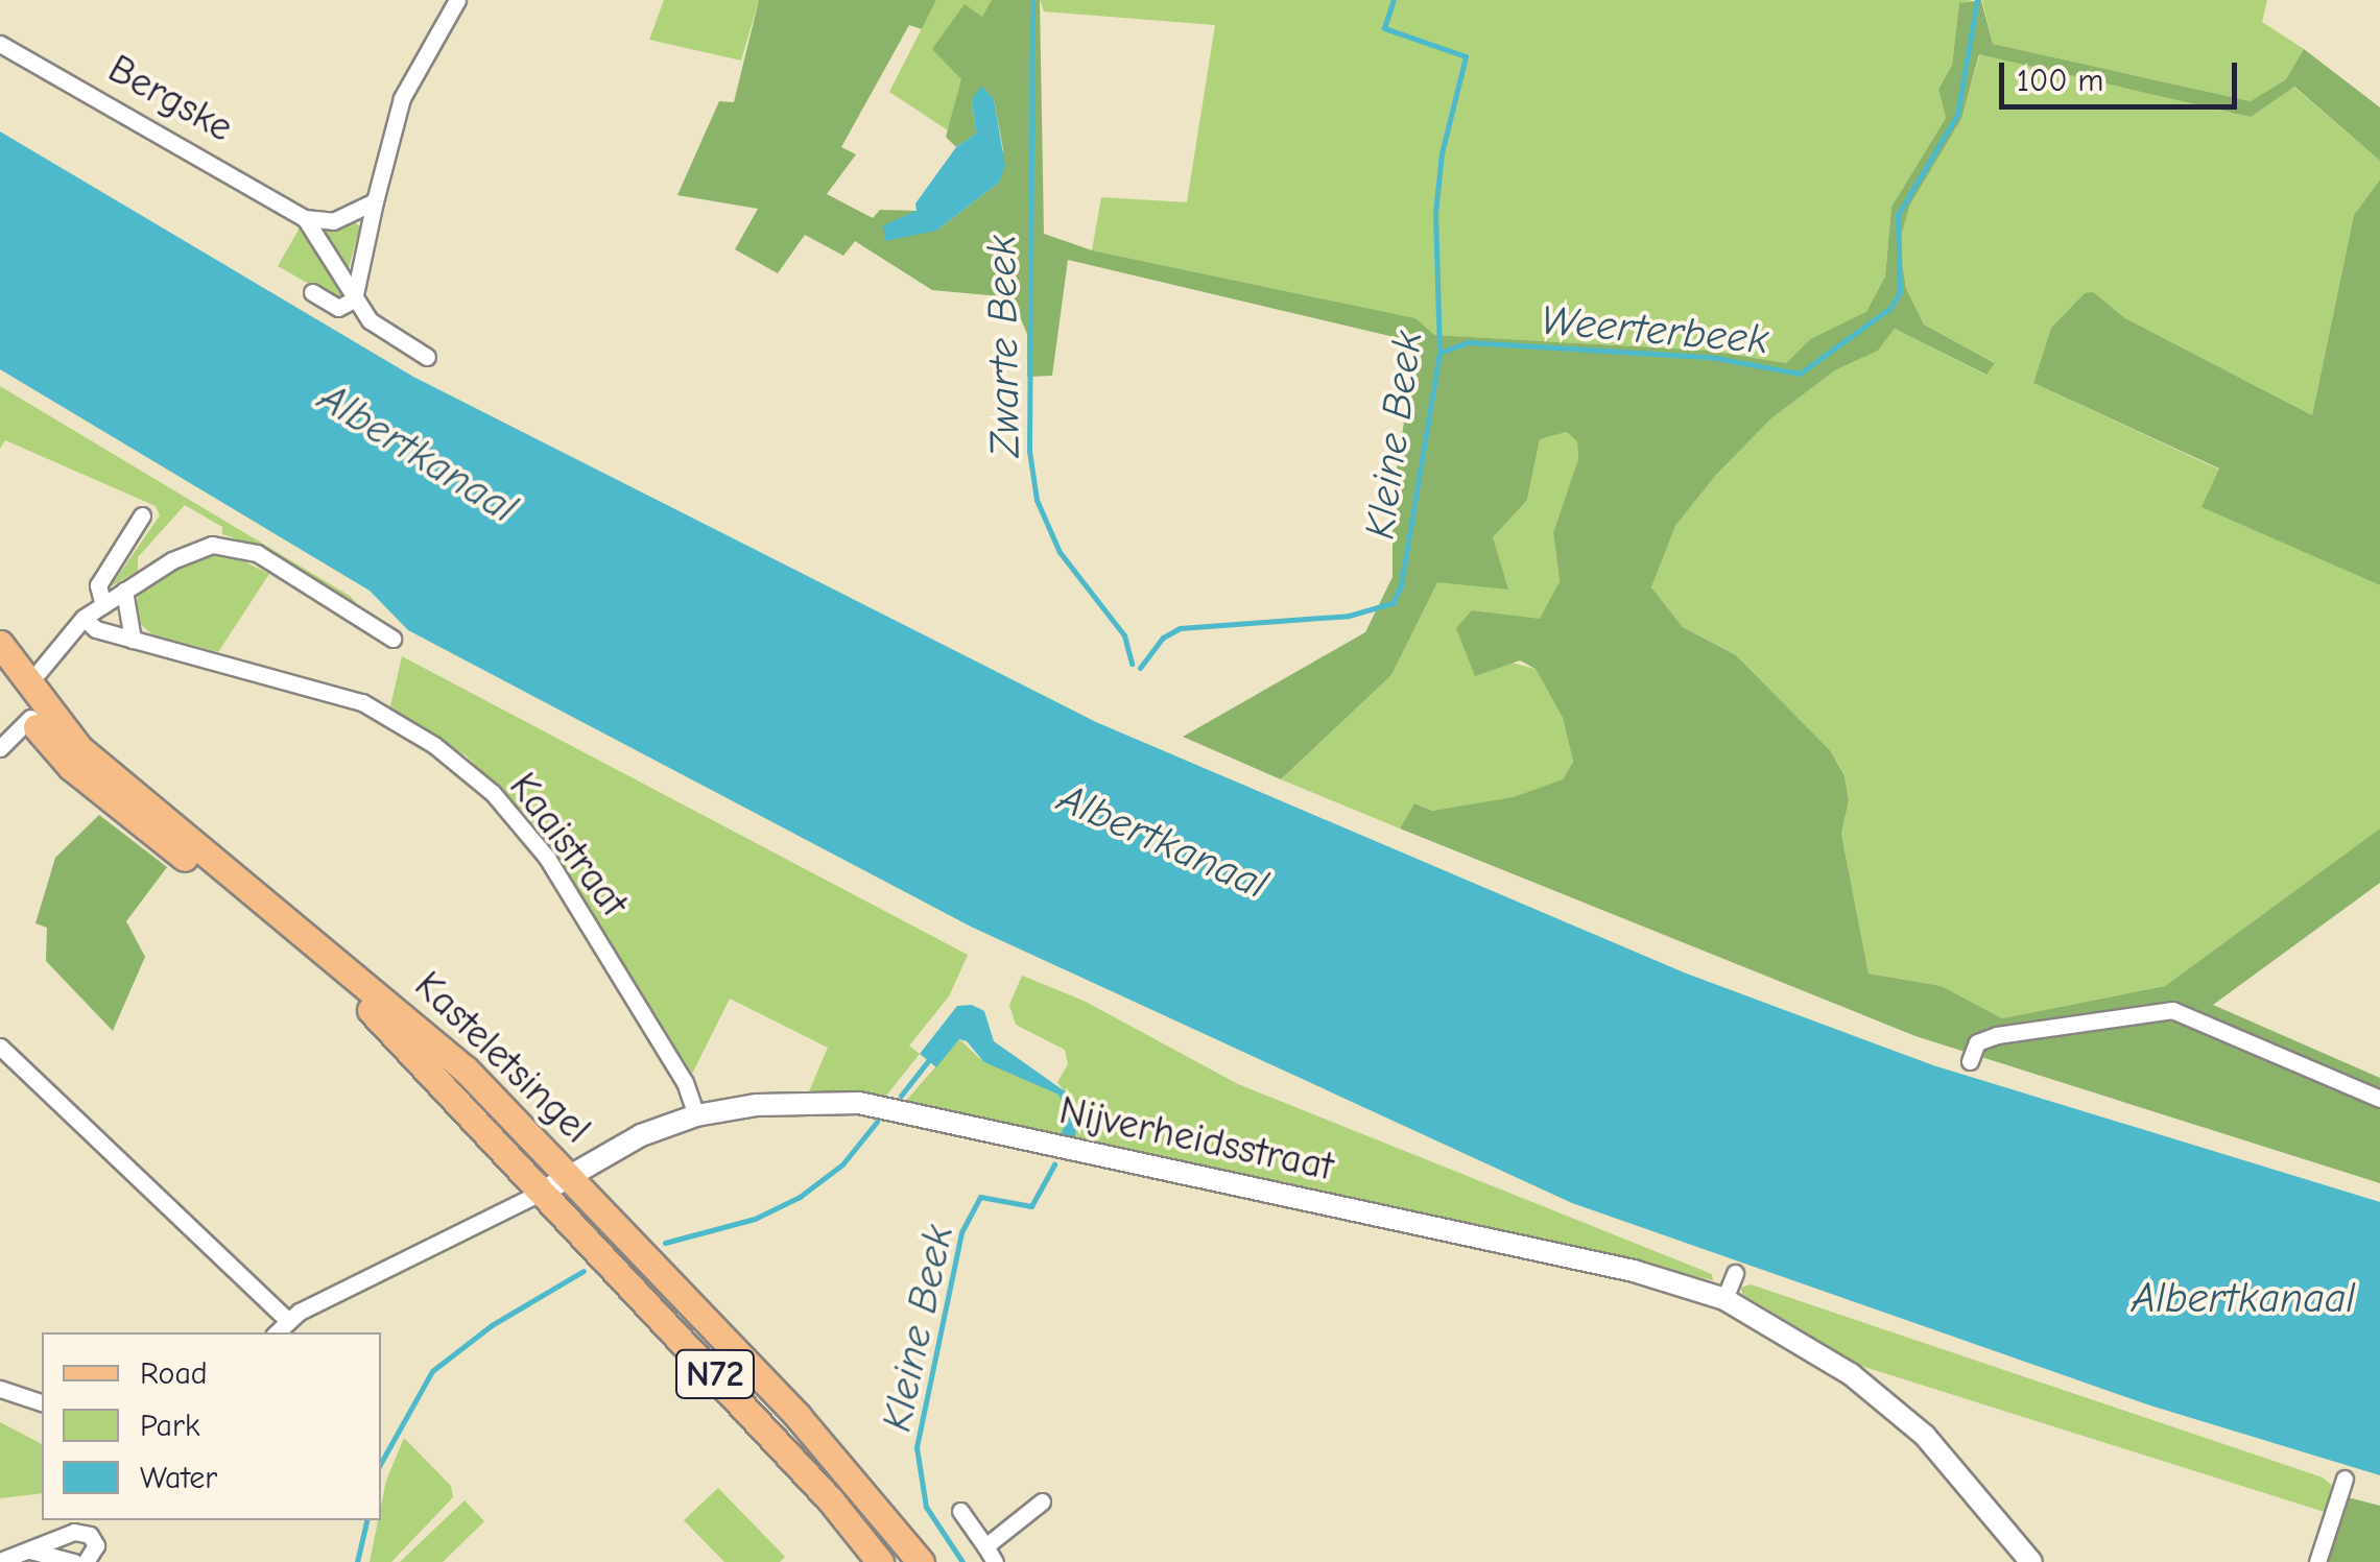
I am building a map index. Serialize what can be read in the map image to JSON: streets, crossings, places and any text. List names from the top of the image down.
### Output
{
  "streets": {
    "main road": ["Kasteletsingel", "N72"],
    "street": ["Bergske", "Kaaistraat", "Nijverheidsstraat"]
  },
  "crossings": [
    ["Kaaistraat", "Nijverheidsstraat"],
    ["Kasteletsingel", "Nijverheidsstraat"]
  ],
  "water": [
    "Weerterbeek",
    "Zwarte Beek",
    "Kleine Beek",
    "Albertkanaal"
  ],
  "legend": ["Road", "Park", "Water"],
  "scale_bar": "100 m"
}
